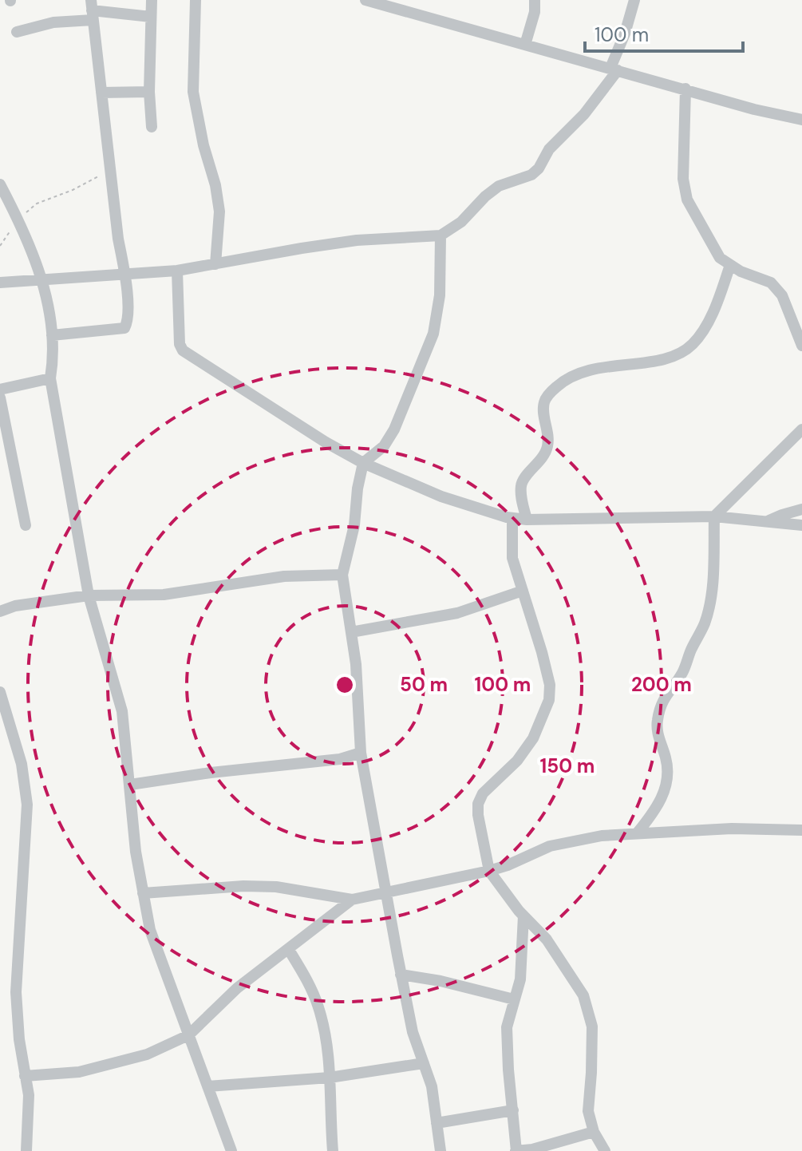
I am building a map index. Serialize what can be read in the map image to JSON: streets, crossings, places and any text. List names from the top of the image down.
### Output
{
  "scale_bar": "100 m",
  "rings": [
    "50 m",
    "100 m",
    "200 m",
    "150 m"
  ]
}
